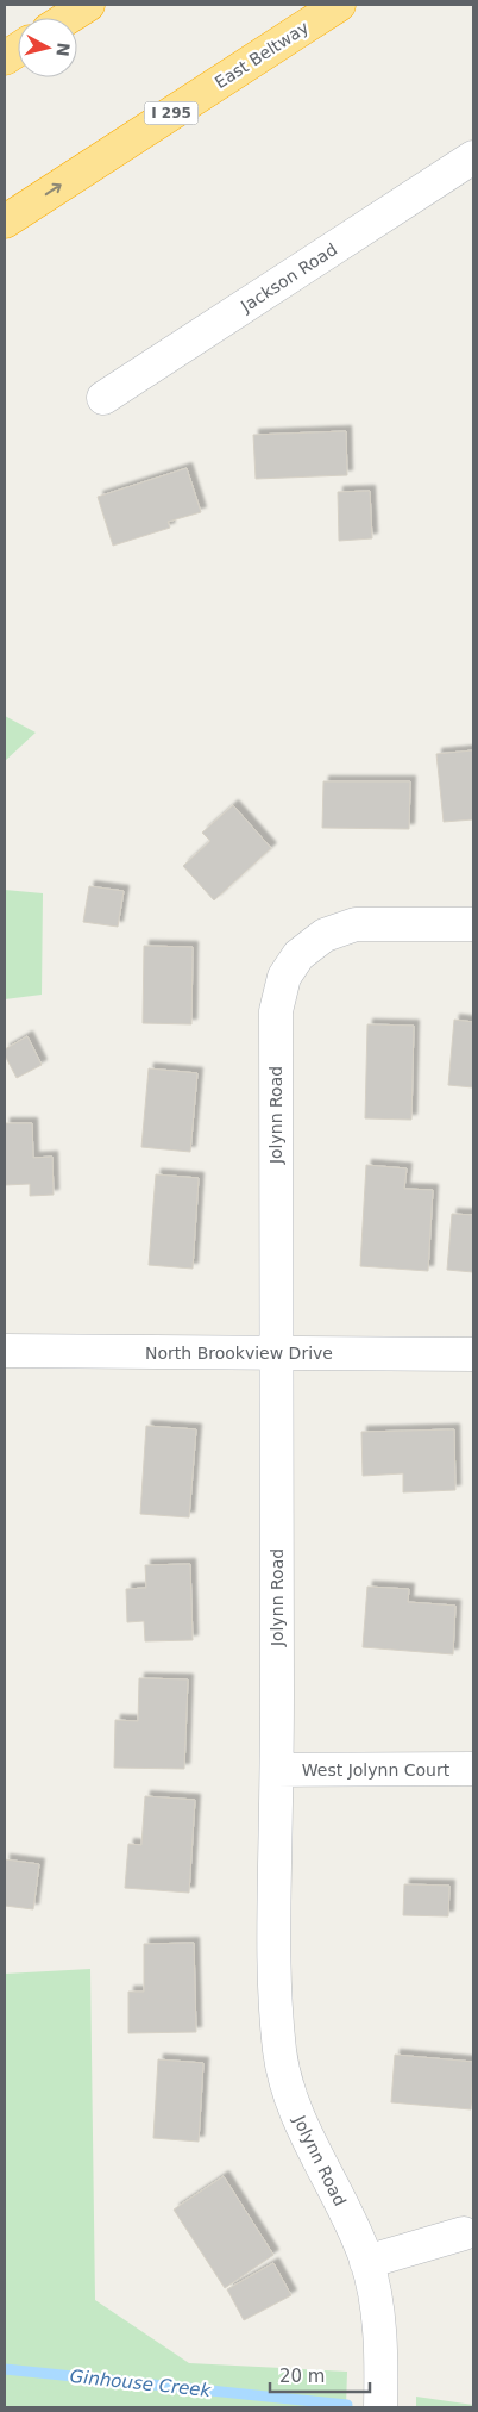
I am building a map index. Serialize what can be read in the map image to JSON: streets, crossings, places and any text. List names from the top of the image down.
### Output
{
  "streets": {
    "highway": ["East Beltway", "I 295"],
    "street": [
      "Jackson Road",
      "Jolynn Road",
      "North Brookview Drive",
      "West Jolynn Court"
    ]
  },
  "crossings": [
    ["Jolynn Road", "North Brookview Drive"],
    ["Jolynn Road", "West Jolynn Court"]
  ],
  "one_way": ["East Beltway"],
  "water": ["Ginhouse Creek"],
  "scale_bar": "20 m",
  "north": "right"
}
